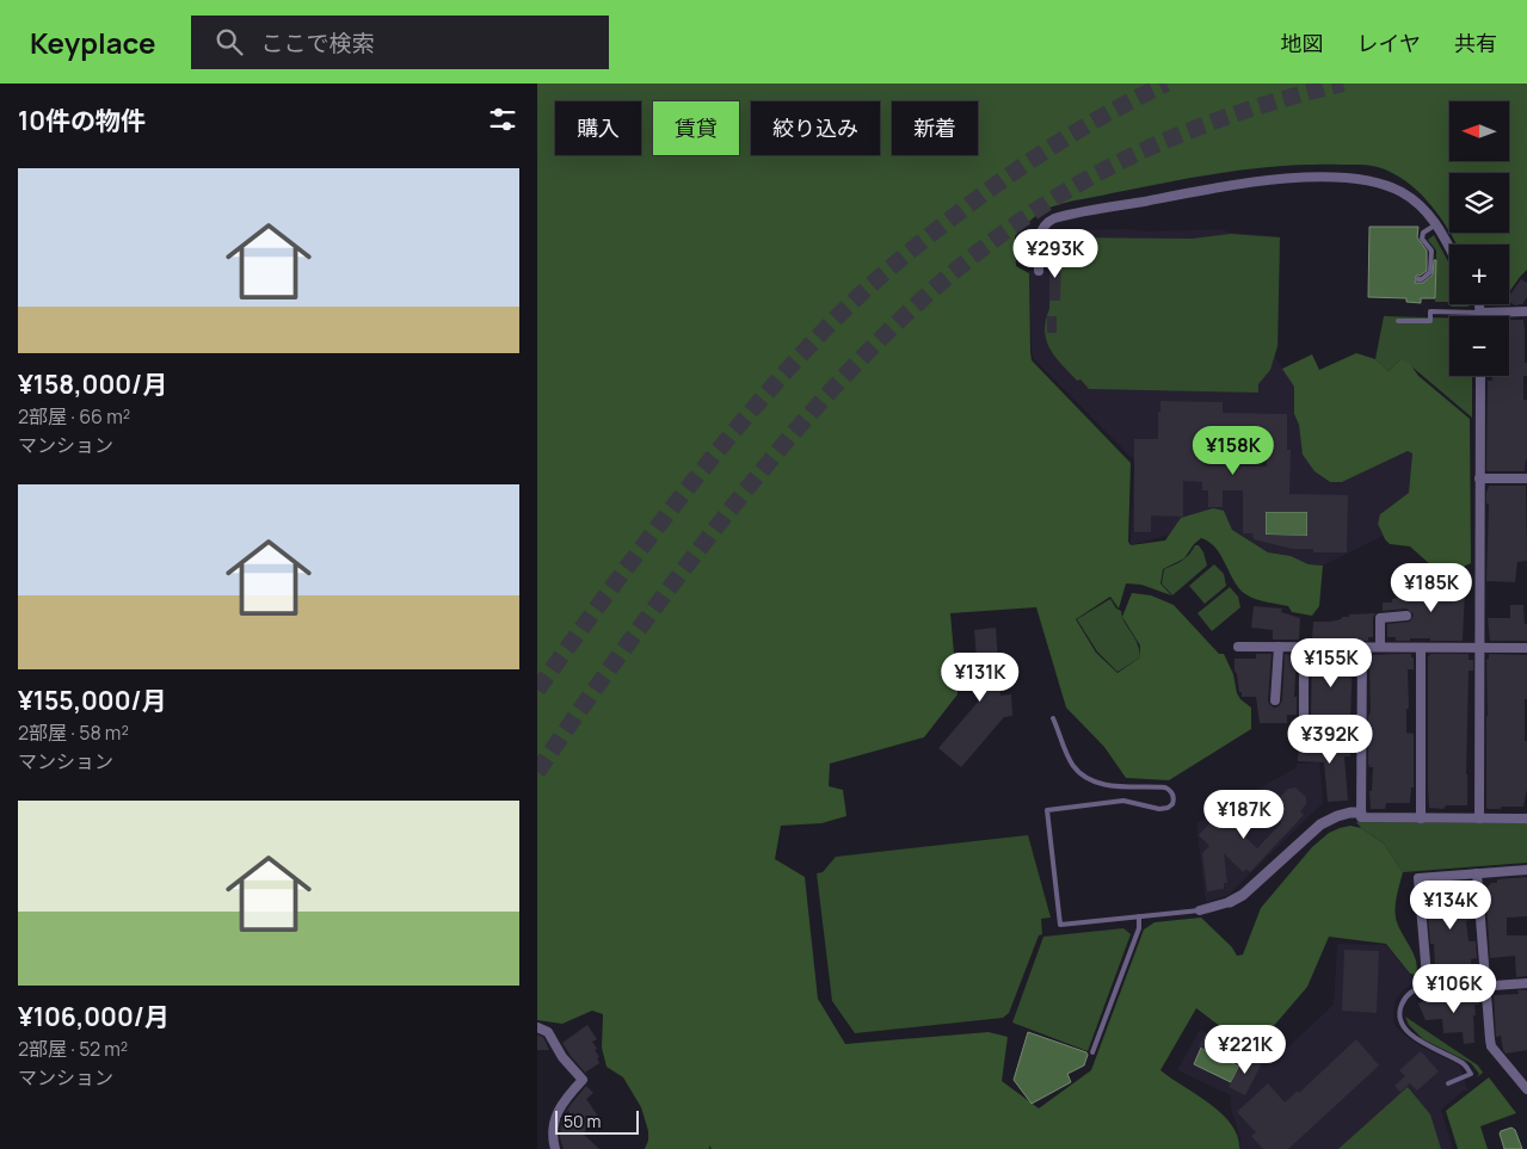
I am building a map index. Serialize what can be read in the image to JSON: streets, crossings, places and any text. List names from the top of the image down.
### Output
{
  "scale_bar": "50 m",
  "north": "left",
  "page": {
    "header": "Keyplace",
    "search": "ここで検索",
    "nav": ["地図", "レイヤ", "共有"],
    "heading": "10件の物件",
    "map_buttons": ["+", "−"],
    "chip": [
      "購入",
      "賃貸",
      "絞り込み",
      "新着"
    ],
    "list": [
      {
        "name": "¥158,000/月",
        "note": "2部屋 · 66 m² · マンション"
      },
      {
        "name": "¥155,000/月",
        "note": "2部屋 · 58 m² · マンション"
      },
      {
        "name": "¥106,000/月",
        "note": "2部屋 · 52 m² · マンション"
      }
    ],
    "price": [
      "¥293K",
      "¥158K",
      "¥185K",
      "¥155K",
      "¥131K",
      "¥392K",
      "¥187K",
      "¥134K",
      "¥106K",
      "¥221K"
    ],
    "scale": "50 m"
  }
}
